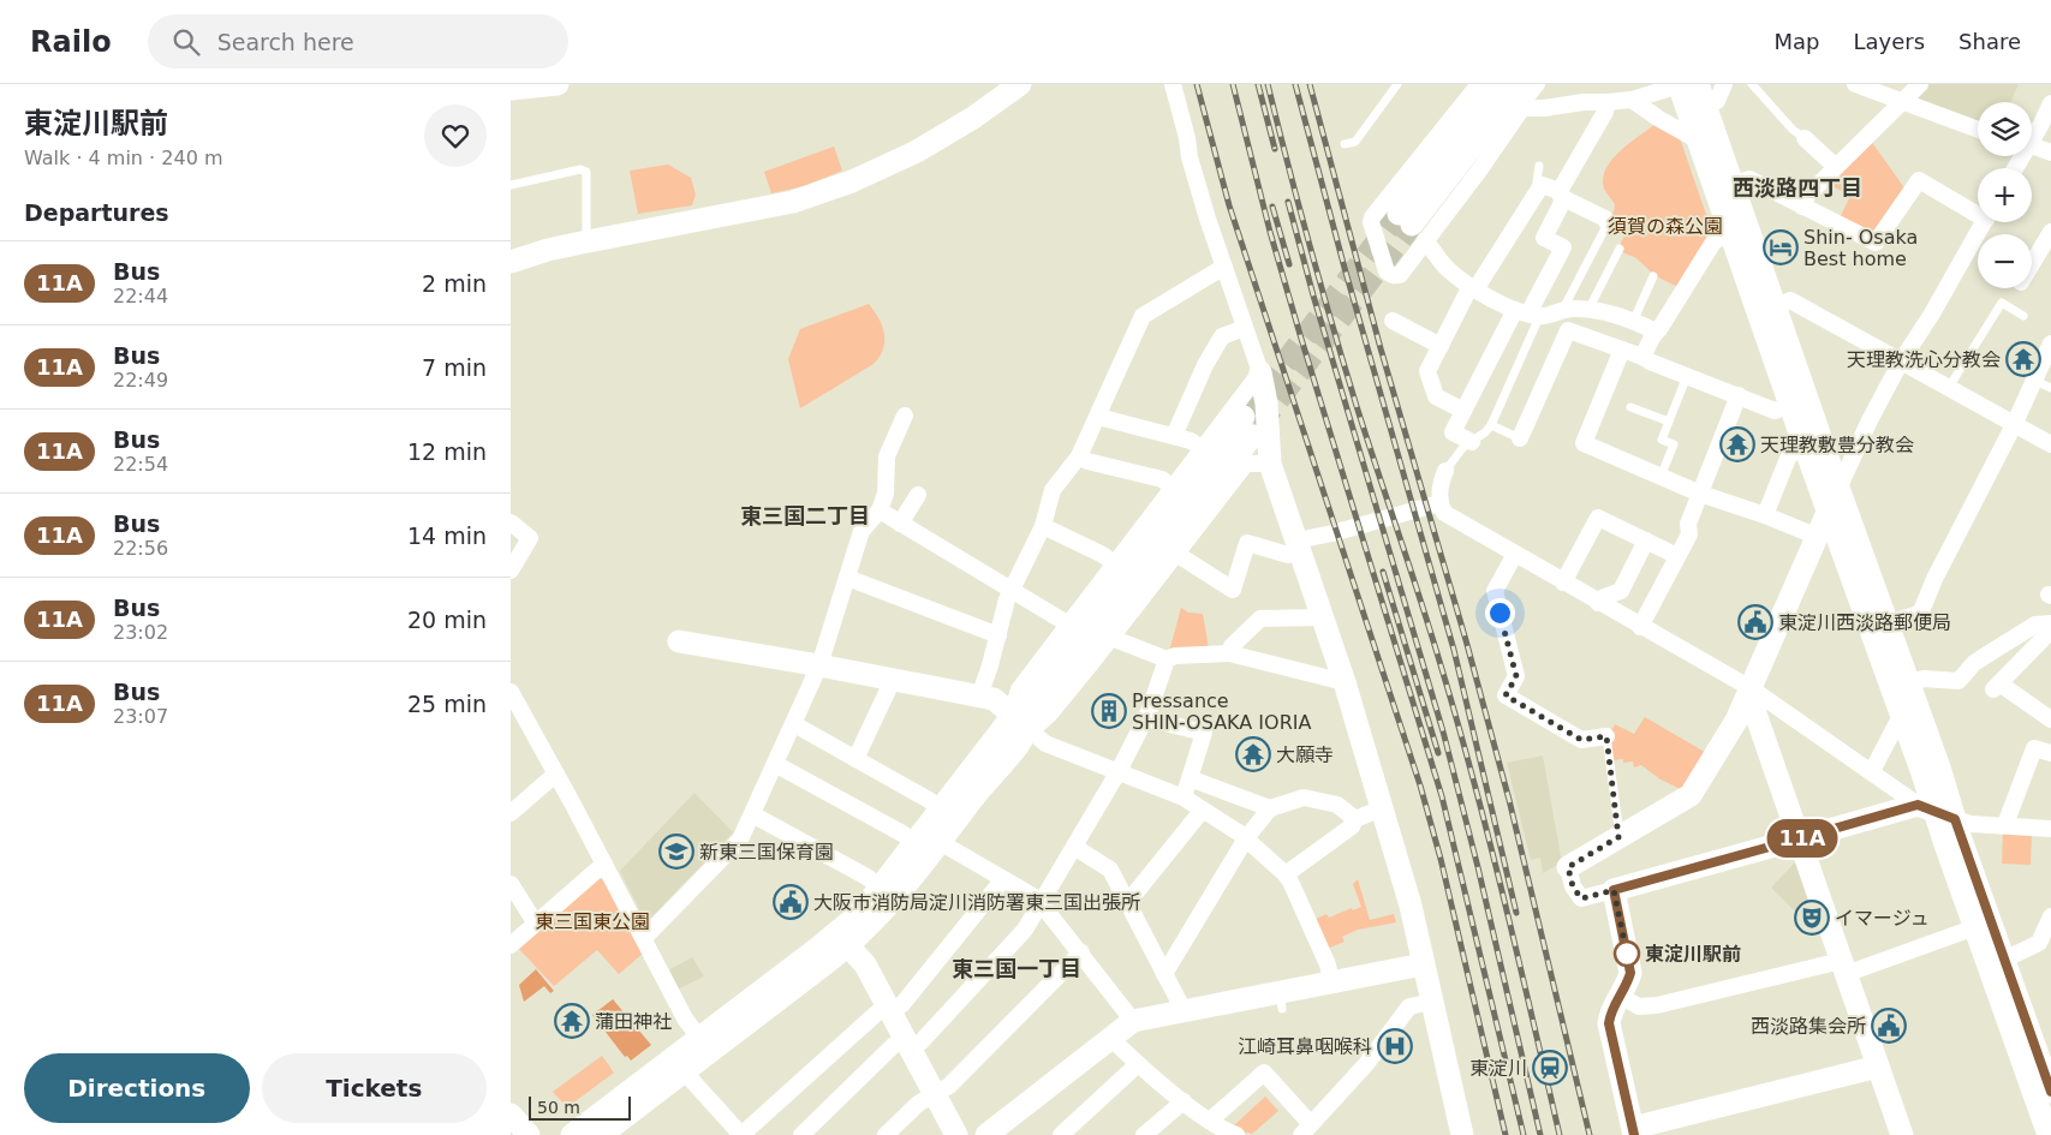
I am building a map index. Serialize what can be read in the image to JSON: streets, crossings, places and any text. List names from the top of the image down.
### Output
{
  "districts": ["西淡路四丁目", "東三国二丁目", "東三国一丁目"],
  "parks": ["須賀の森公園", "東三国東公園"],
  "places": {
    "hotel": ["Shin- Osaka Best home"],
    "temple": [
      "天理教洗心分教会",
      "天理教敷豊分教会",
      "大願寺",
      "蒲田神社"
    ],
    "public building": ["東淀川西淡路郵便局", "大阪市消防局淀川消防署東三国出張所", "西淡路集会所"],
    "building": ["Pressance SHIN-OSAKA IORIA"],
    "school or university": ["新東三国保育園"],
    "theatre": ["イマージュ"],
    "other": ["東淀川駅前"],
    "hospital": ["江崎耳鼻咽喉科"],
    "station": ["東淀川"]
  },
  "lines": ["bus line 11A"],
  "scale_bar": "50 m",
  "page": {
    "header": "Railo",
    "search": "Search here",
    "nav": ["Map", "Layers", "Share"],
    "heading": [
      ["東淀川駅前", "Walk · 4 min · 240 m"],
      "Departures"
    ],
    "on_map": "11A",
    "map_buttons": ["+", "−"],
    "list": [
      {
        "mark": "11A",
        "name": "Bus",
        "note": "22:44",
        "value": "2 min"
      },
      {
        "mark": "11A",
        "name": "Bus",
        "note": "22:49",
        "value": "7 min"
      },
      {
        "mark": "11A",
        "name": "Bus",
        "note": "22:54",
        "value": "12 min"
      },
      {
        "mark": "11A",
        "name": "Bus",
        "note": "22:56",
        "value": "14 min"
      },
      {
        "mark": "11A",
        "name": "Bus",
        "note": "23:02",
        "value": "20 min"
      },
      {
        "mark": "11A",
        "name": "Bus",
        "note": "23:07",
        "value": "25 min"
      }
    ],
    "buttons": ["Directions", "Tickets"],
    "scale": "50 m"
  }
}
